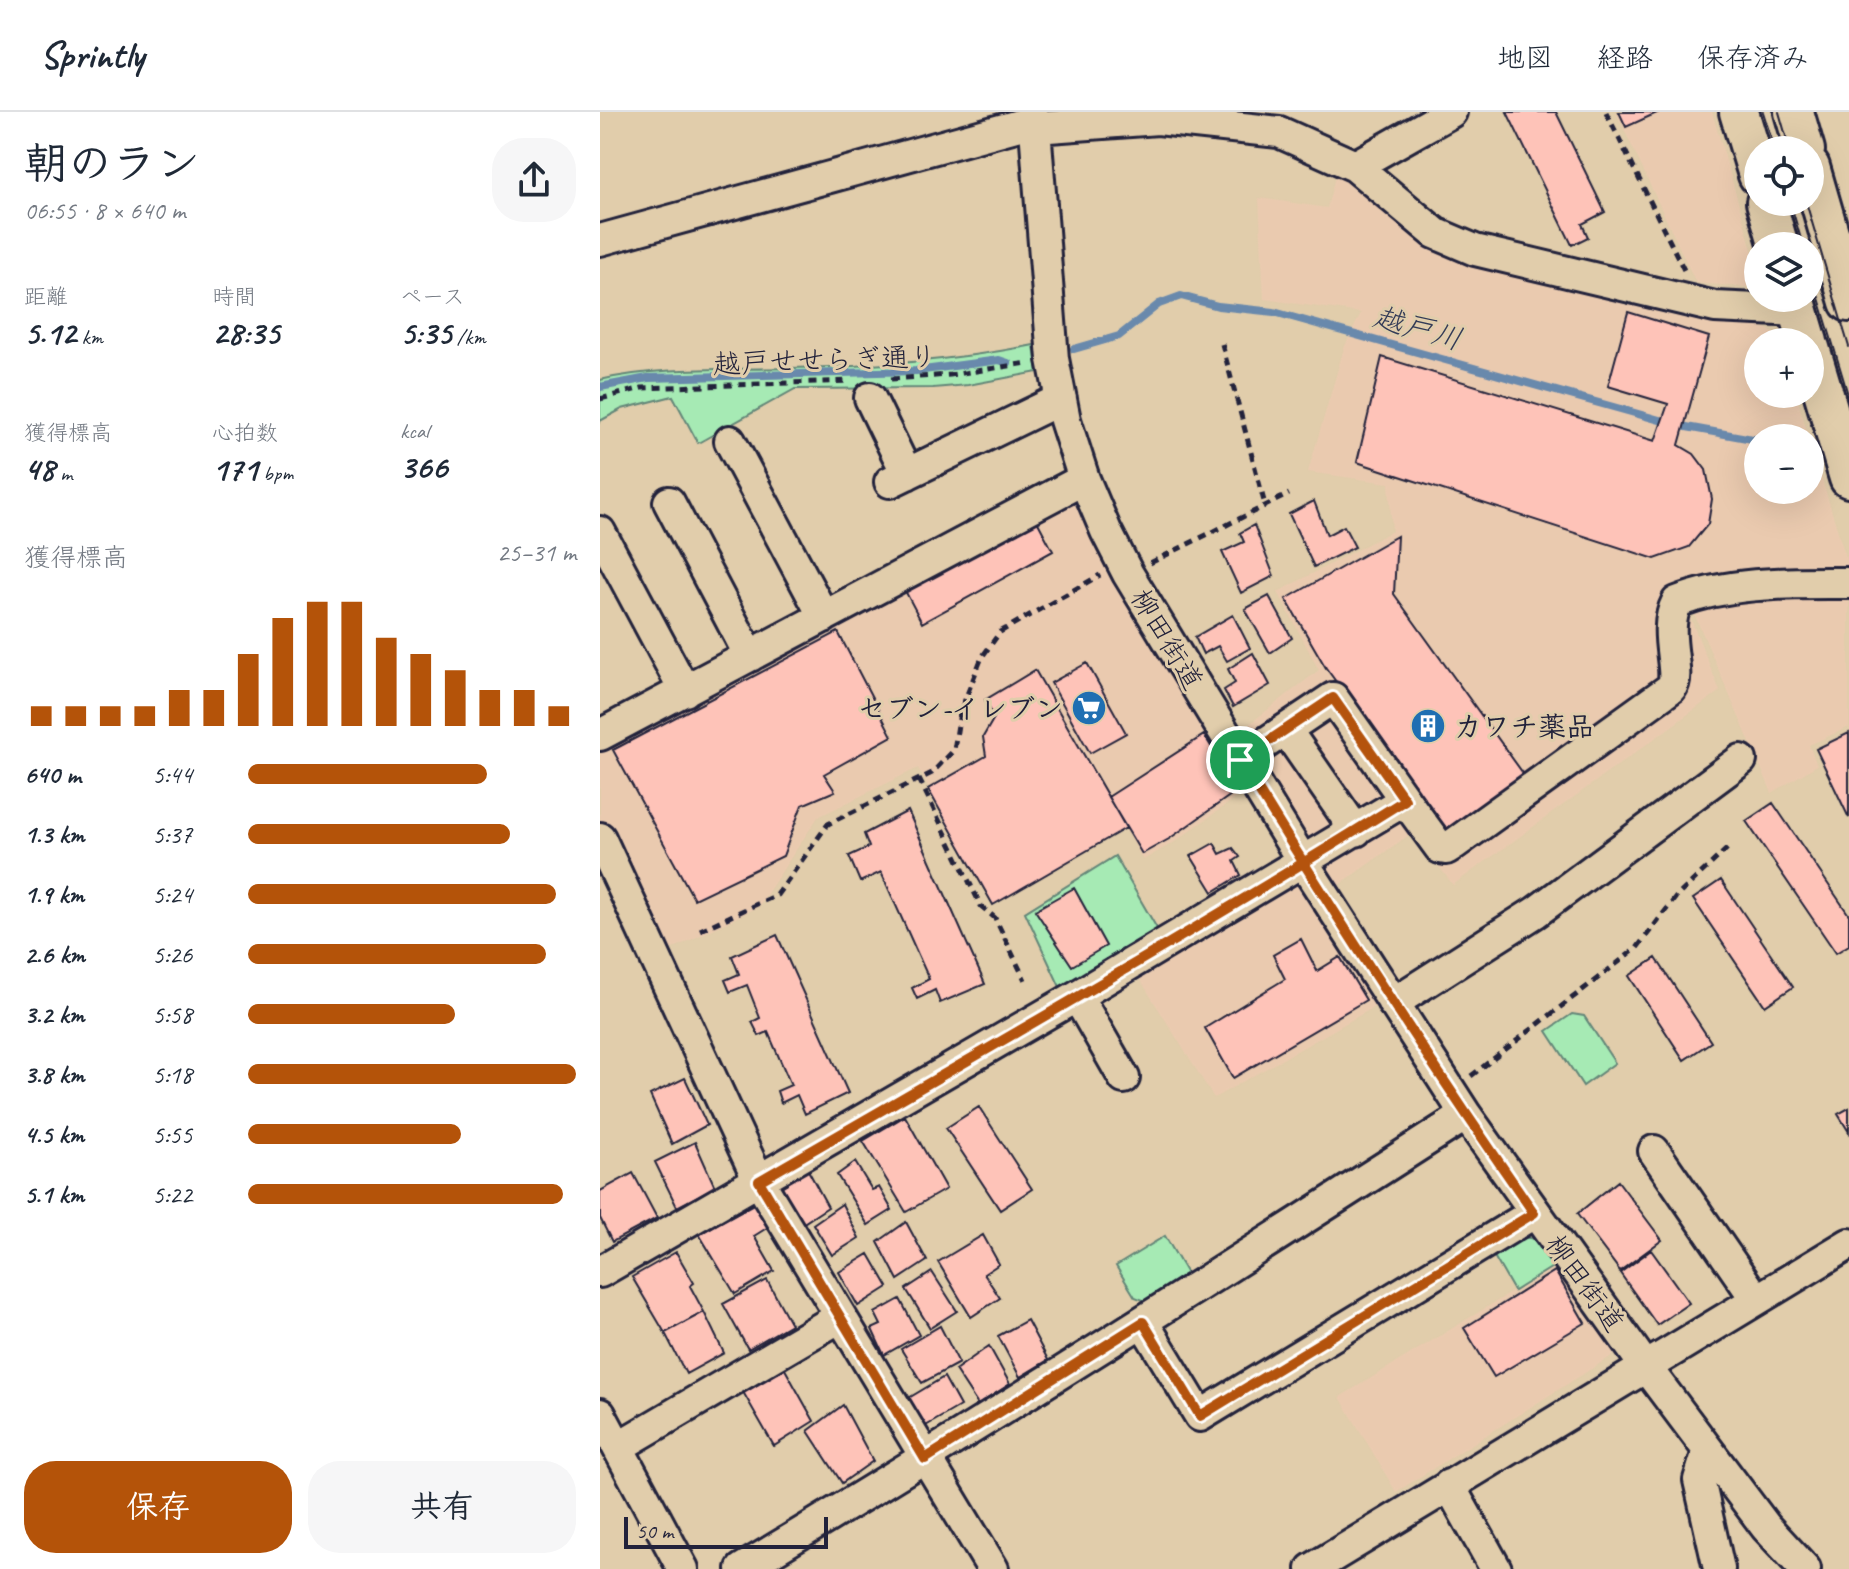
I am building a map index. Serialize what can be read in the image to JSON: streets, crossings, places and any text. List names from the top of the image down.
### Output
{
  "streets": {
    "street": ["柳田街道"],
    "path": ["越戸せせらぎ通り"]
  },
  "crossings": [
    ["越戸せせらぎ通り", "柳田街道"]
  ],
  "water": ["越戸川"],
  "places": {
    "supermarket": ["セブン-イレブン"],
    "building": ["カワチ薬品"]
  },
  "scale_bar": "50 m",
  "page": {
    "header": "Sprintly",
    "nav": ["地図", "経路", "保存済み"],
    "heading": ["朝のラン", "06:55 · 8 × 640 m"],
    "map_buttons": ["+", "−"],
    "stats": [
      ["距離", "5.12 km"],
      ["時間", "28:35"],
      ["ペース", "5:35 /km"],
      ["獲得標高", "48 m"],
      ["心拍数", "171 bpm"],
      ["kcal", "366"]
    ],
    "chart": ["獲得標高", "25–31 m"],
    "list": [
      {
        "name": "640 m",
        "note": "5:44"
      },
      {
        "name": "1.3 km",
        "note": "5:37"
      },
      {
        "name": "1.9 km",
        "note": "5:24"
      },
      {
        "name": "2.6 km",
        "note": "5:26"
      },
      {
        "name": "3.2 km",
        "note": "5:58"
      },
      {
        "name": "3.8 km",
        "note": "5:18"
      },
      {
        "name": "4.5 km",
        "note": "5:55"
      },
      {
        "name": "5.1 km",
        "note": "5:22"
      }
    ],
    "buttons": ["保存", "共有"],
    "scale": "50 m"
  }
}
